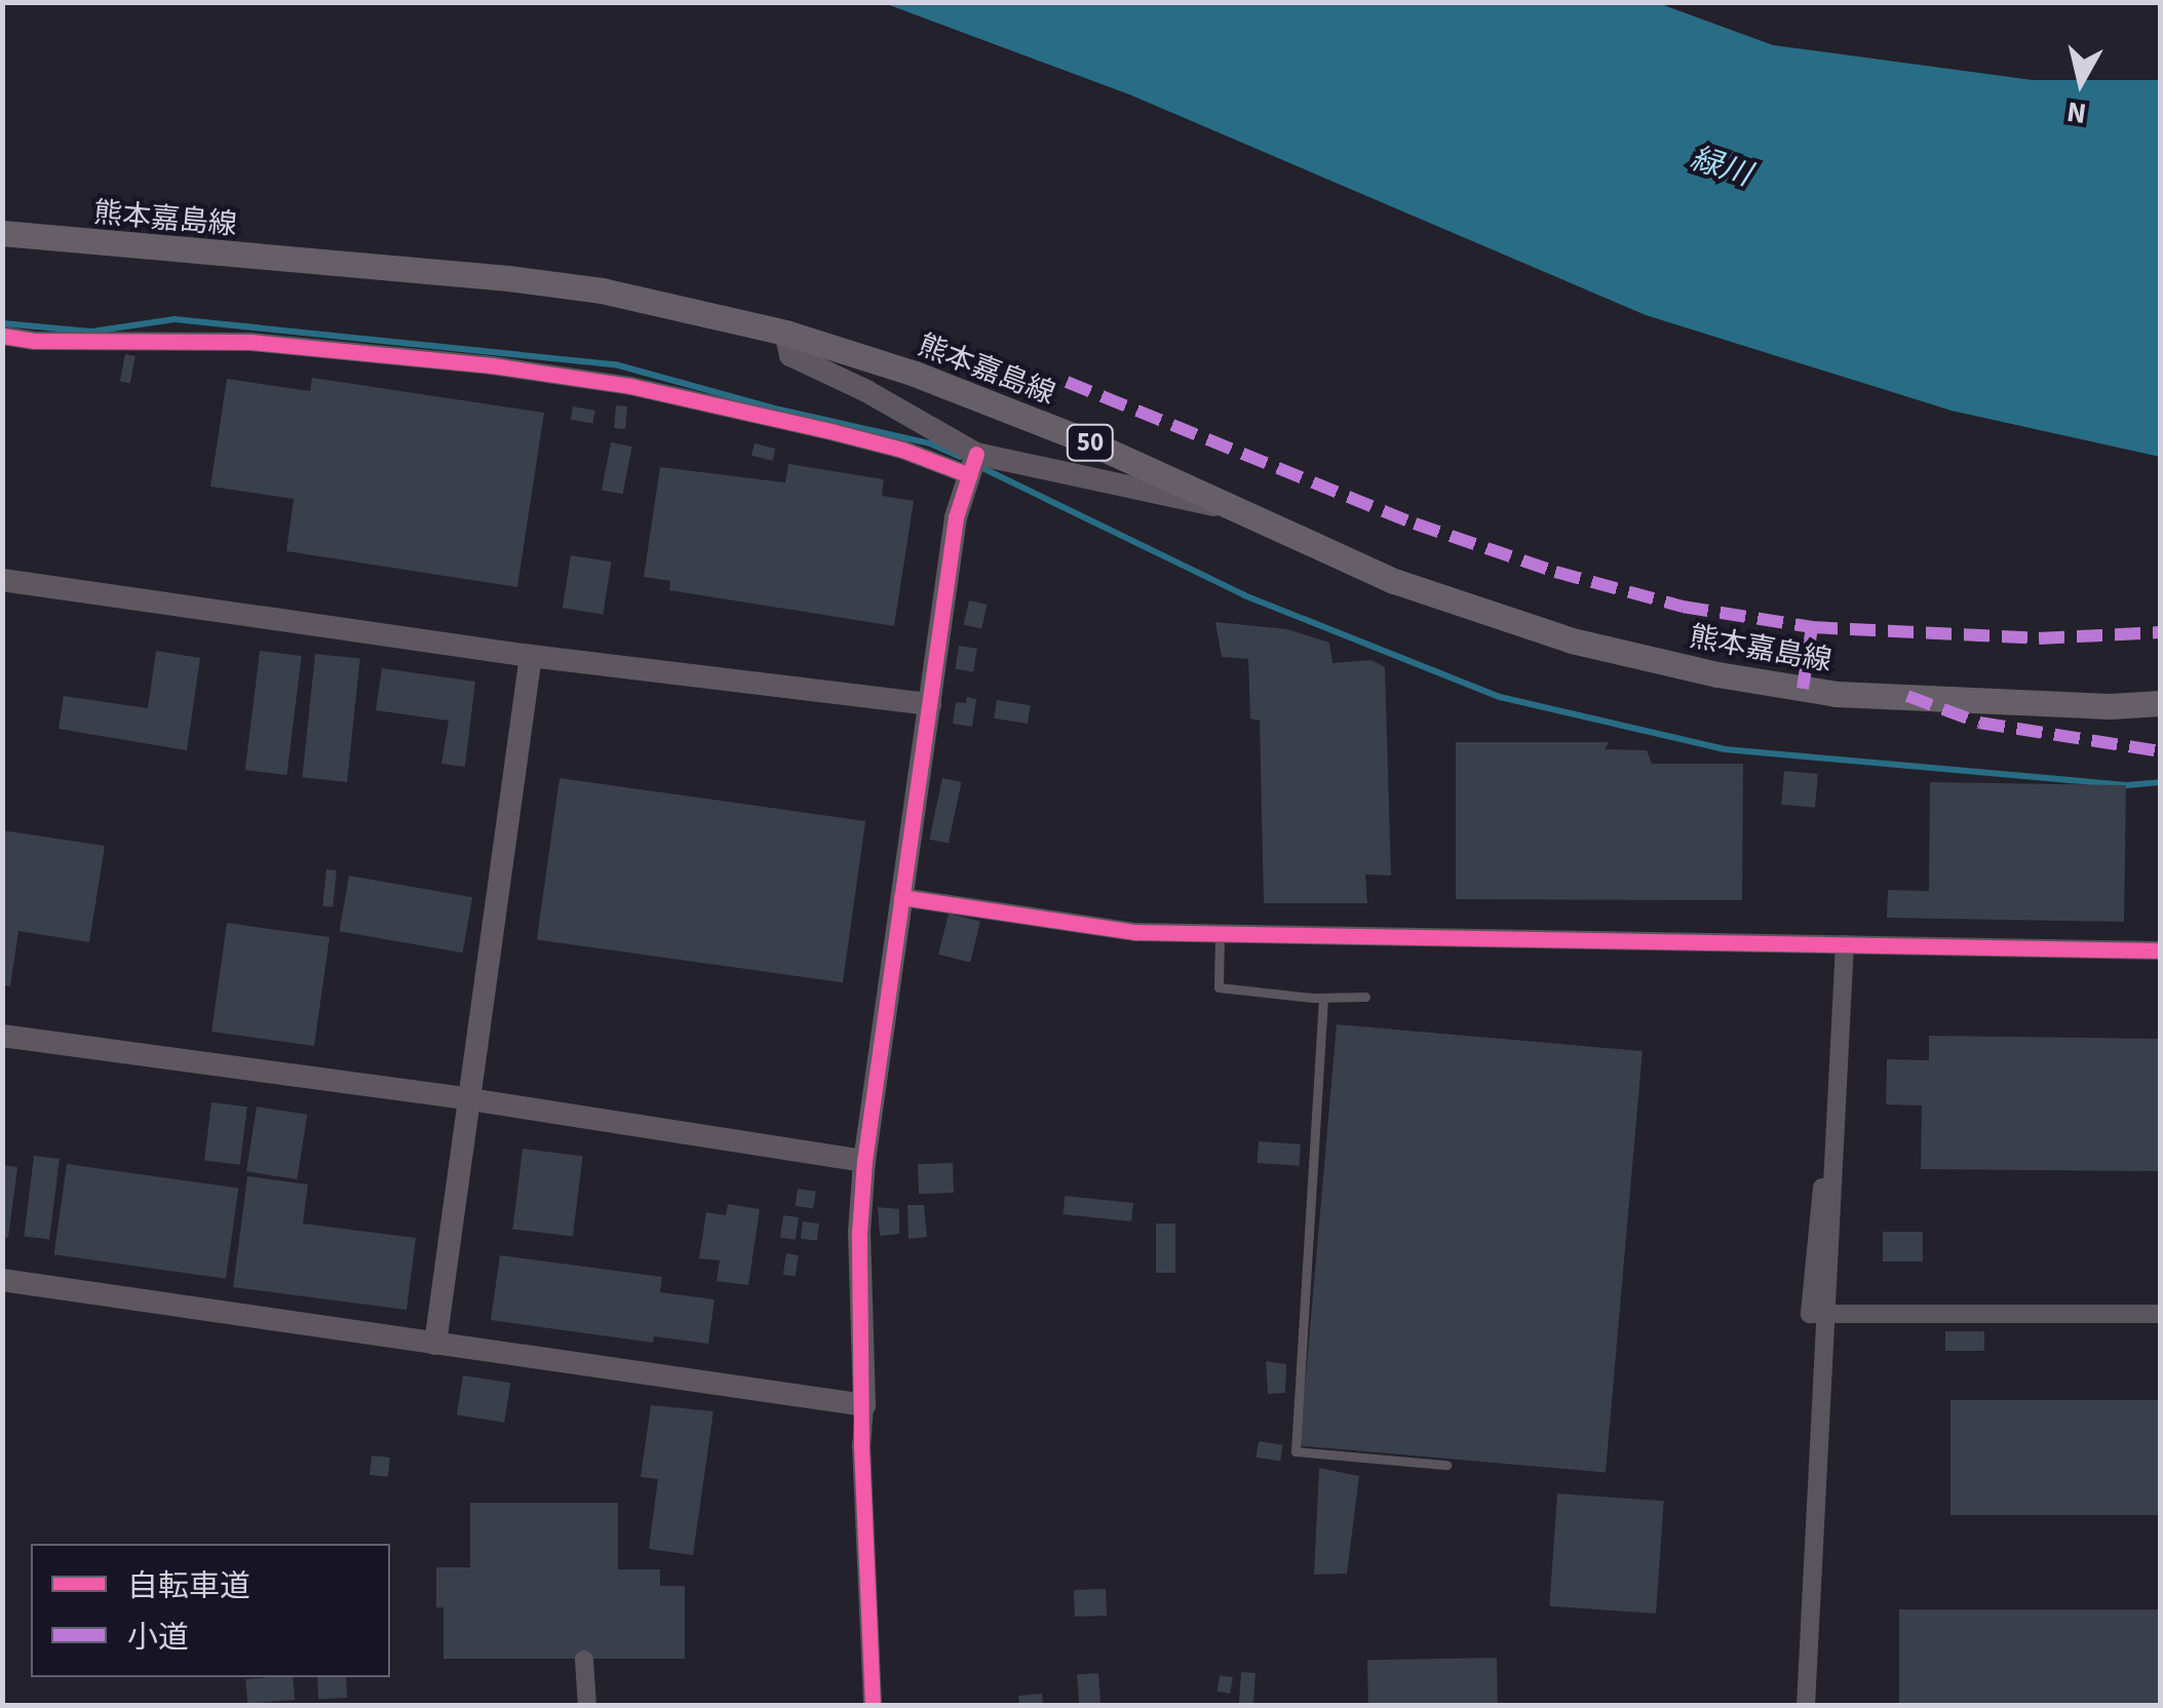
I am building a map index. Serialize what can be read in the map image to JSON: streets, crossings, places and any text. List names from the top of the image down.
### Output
{
  "streets": {
    "main road": ["熊本嘉島線", "50"]
  },
  "water": ["緑川"],
  "legend": ["自転車道", "小道"],
  "north": "bottom"
}
